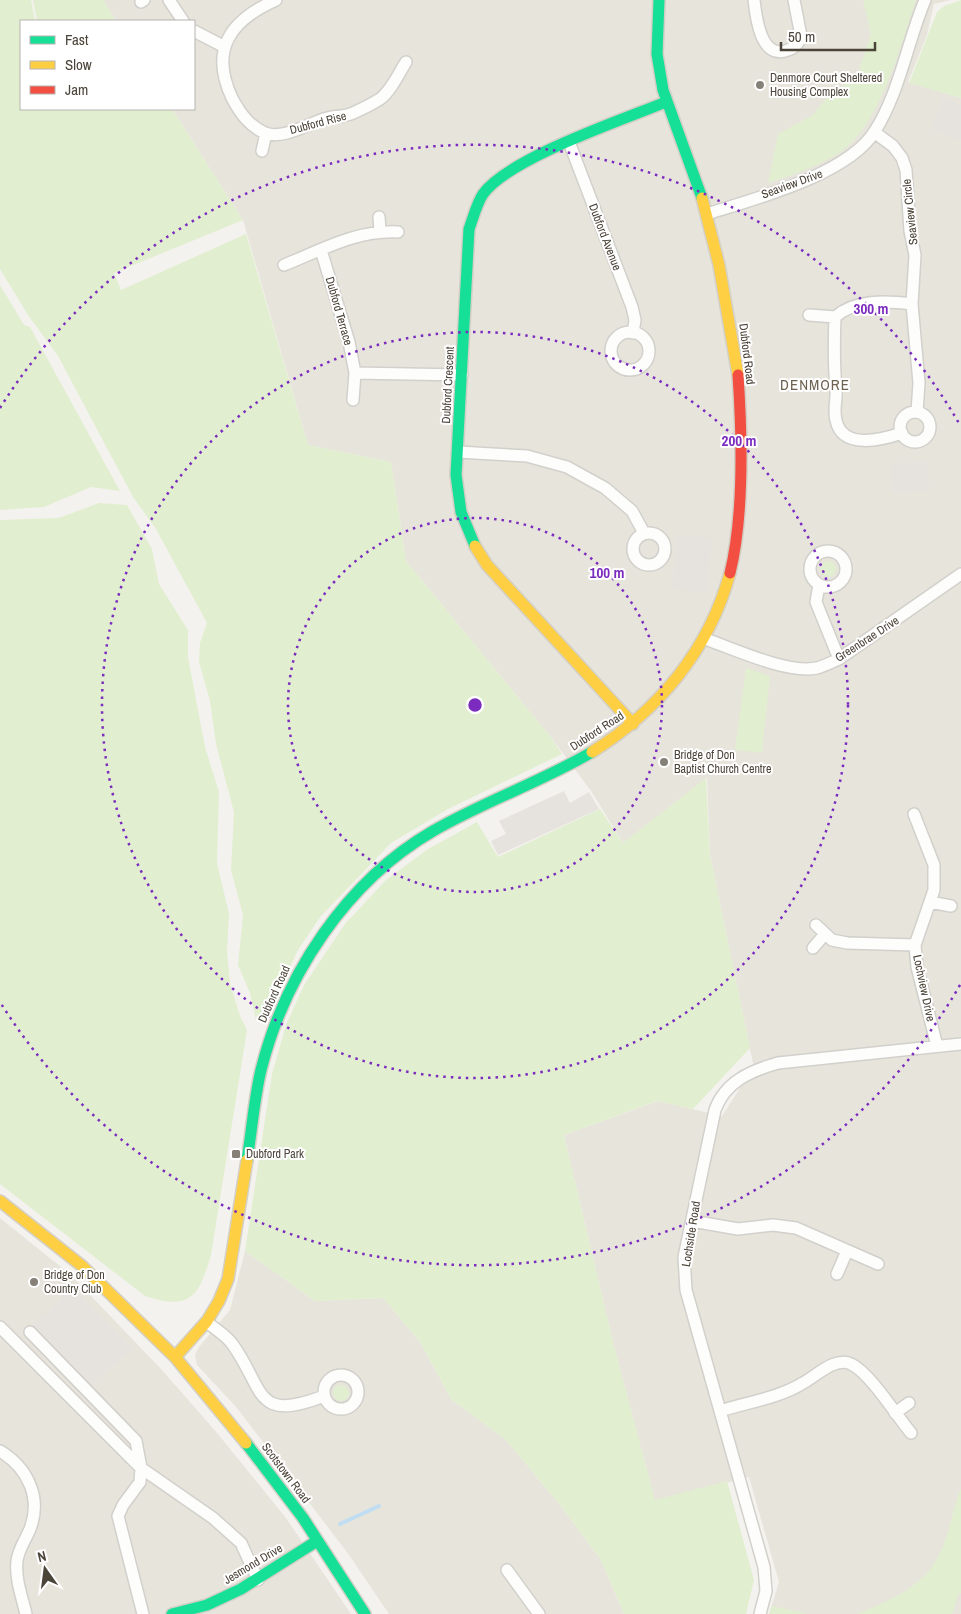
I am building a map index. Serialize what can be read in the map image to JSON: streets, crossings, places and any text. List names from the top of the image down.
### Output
{
  "streets": {
    "street": [
      "Dubford Rise",
      "Seaview Drive",
      "Seaview Circle",
      "Dubford Avenue",
      "Dubford Terrace",
      "Dubford Road",
      "Dubford Crescent",
      "Greenbrae Drive",
      "Lochview Drive",
      "Lochside Road",
      "Scotstown Road",
      "Jesmond Drive"
    ]
  },
  "crossings": [
    ["Seaview Drive", "Seaview Circle"],
    ["Seaview Drive", "Dubford Road"],
    ["Dubford Avenue", "Dubford Crescent"],
    ["Dubford Road", "Dubford Crescent"],
    ["Dubford Road", "Greenbrae Drive"],
    ["Dubford Road", "Scotstown Road"],
    ["Lochview Drive", "Lochside Road"],
    ["Scotstown Road", "Jesmond Drive"]
  ],
  "districts": ["DENMORE"],
  "places": {
    "other": ["Denmore Court Sheltered Housing Complex", "Bridge of Don Baptist Church Centre", "Bridge of Don Country Club"],
    "transit": ["Dubford Park"]
  },
  "legend": ["Fast", "Slow", "Jam"],
  "scale_bar": "50 m",
  "north": "top",
  "rings": ["300 m", "200 m", "100 m"]
}
